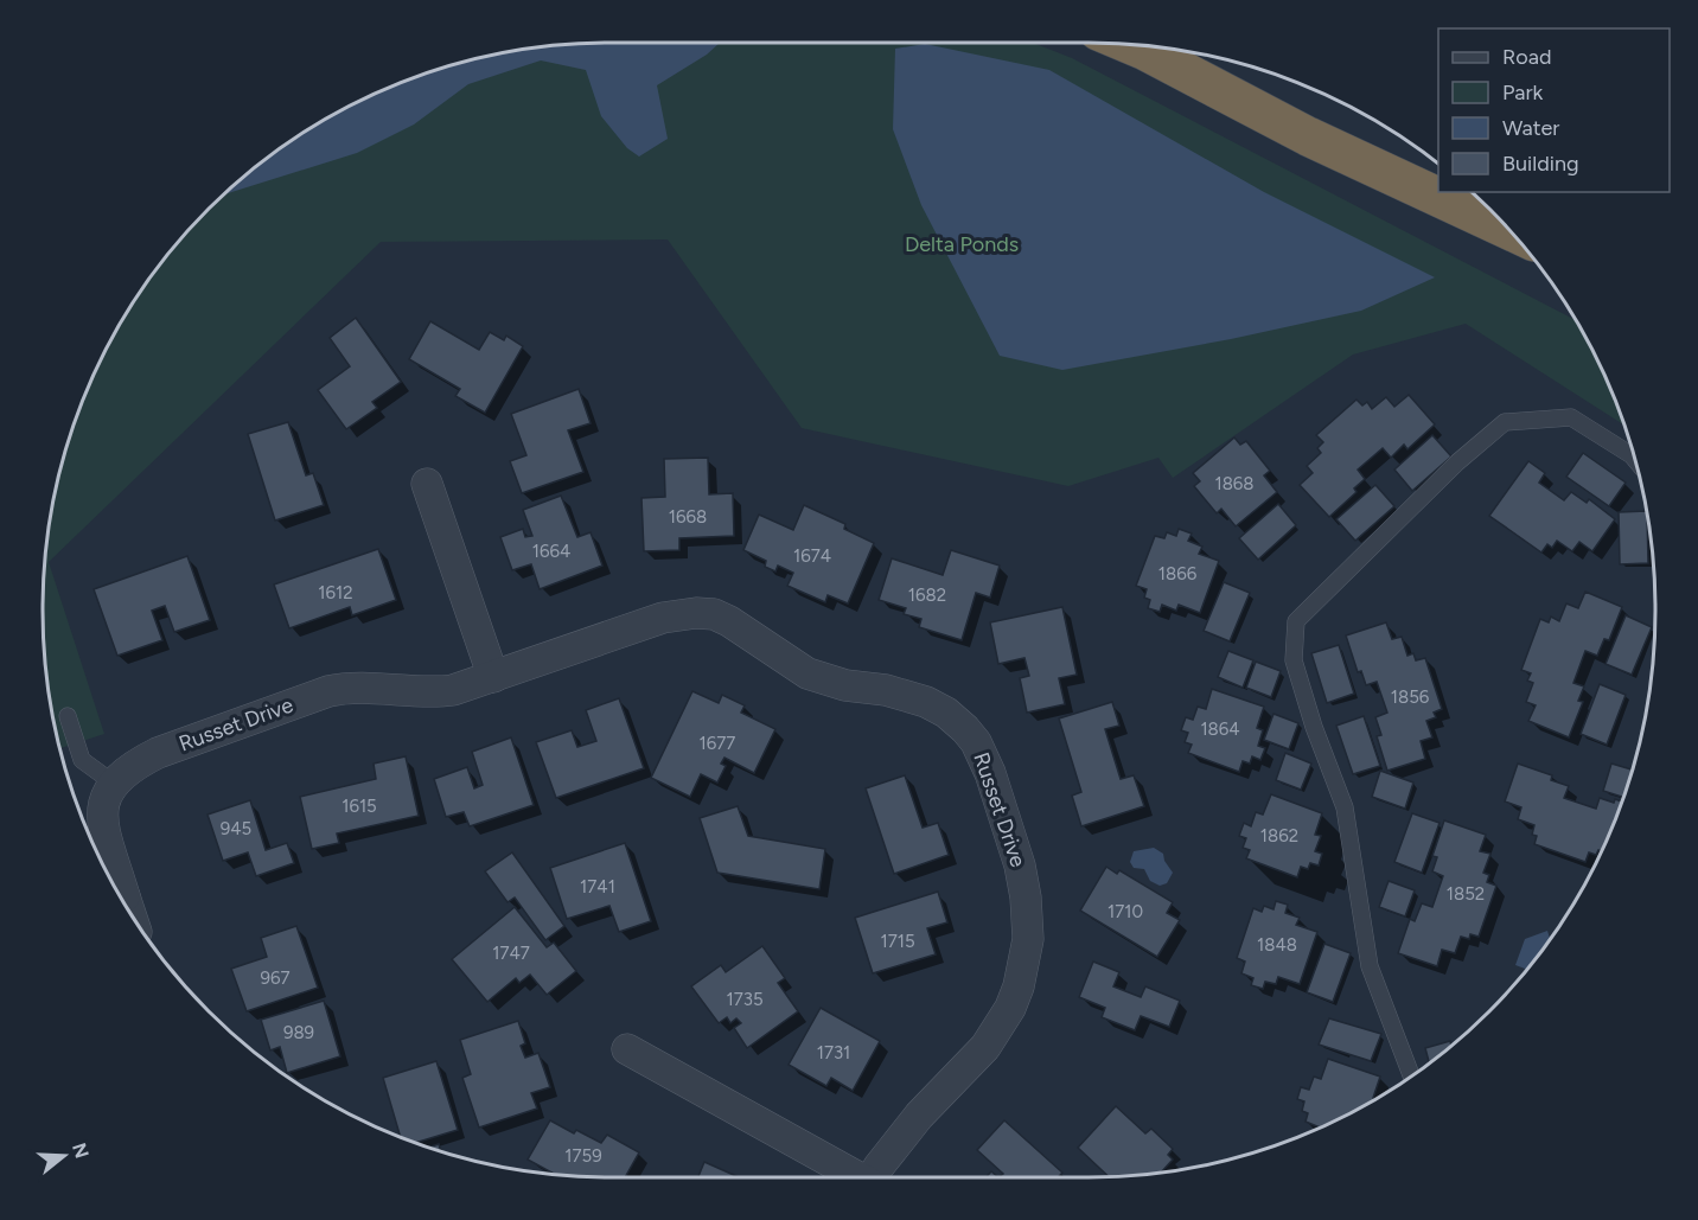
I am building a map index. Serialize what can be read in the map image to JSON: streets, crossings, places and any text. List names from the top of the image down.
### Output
{
  "streets": {
    "street": ["Russet Drive"]
  },
  "parks": ["Delta Ponds"],
  "house_numbers": [
    "1868",
    "1668",
    "1664",
    "1674",
    "1866",
    "1612",
    "1682",
    "1856",
    "1864",
    "1677",
    "1615",
    "945",
    "1862",
    "1741",
    "1852",
    "1710",
    "1715",
    "1848",
    "1747",
    "967",
    "1735",
    "989",
    "1731",
    "1759"
  ],
  "legend": [
    "Road",
    "Park",
    "Water",
    "Building"
  ],
  "north": "right"
}
